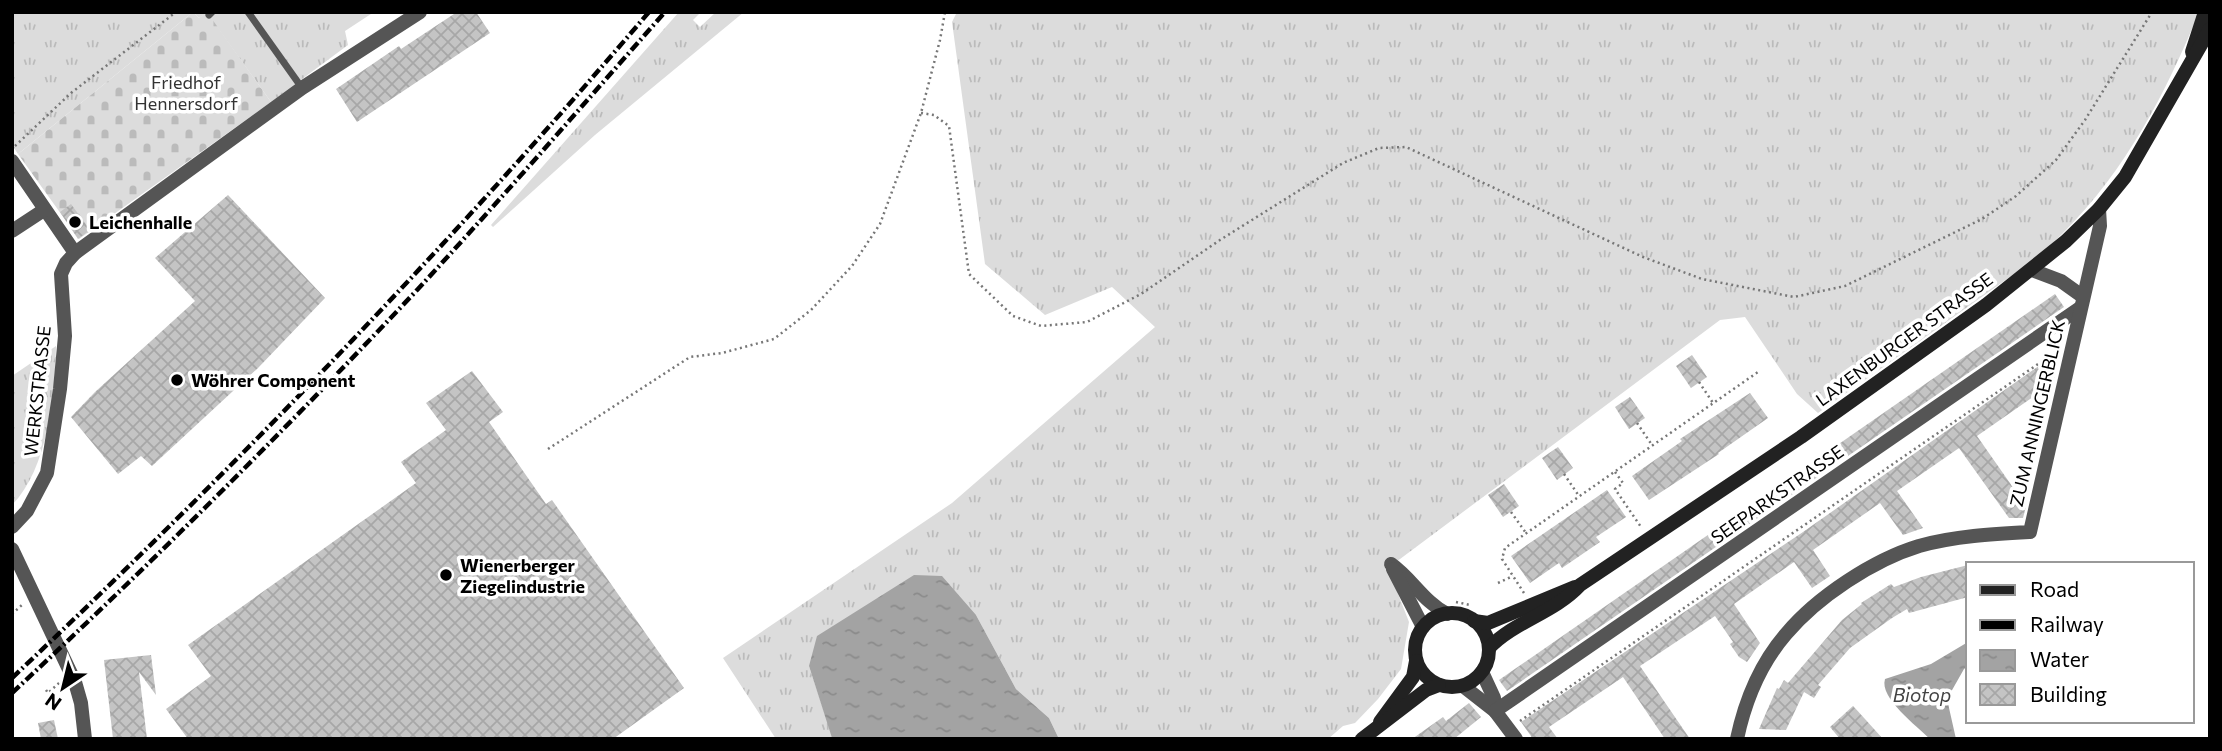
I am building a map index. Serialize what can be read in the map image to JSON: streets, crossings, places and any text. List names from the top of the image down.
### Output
{
  "streets": {
    "main road": ["LAXENBURGER STRASSE"],
    "street": ["WERKSTRASSE", "ZUM ANNINGERBLICK", "SEEPARKSTRASSE"]
  },
  "crossings": [
    ["LAXENBURGER STRASSE", "ZUM ANNINGERBLICK"],
    ["ZUM ANNINGERBLICK", "SEEPARKSTRASSE"]
  ],
  "water": ["Biotop"],
  "parks": ["Friedhof Hennersdorf"],
  "places": ["Leichenhalle", "Wöhrer Component", "Wienerberger Ziegelindustrie"],
  "legend": [
    "Road",
    "Railway",
    "Water",
    "Building"
  ],
  "north": "bottom left"
}
